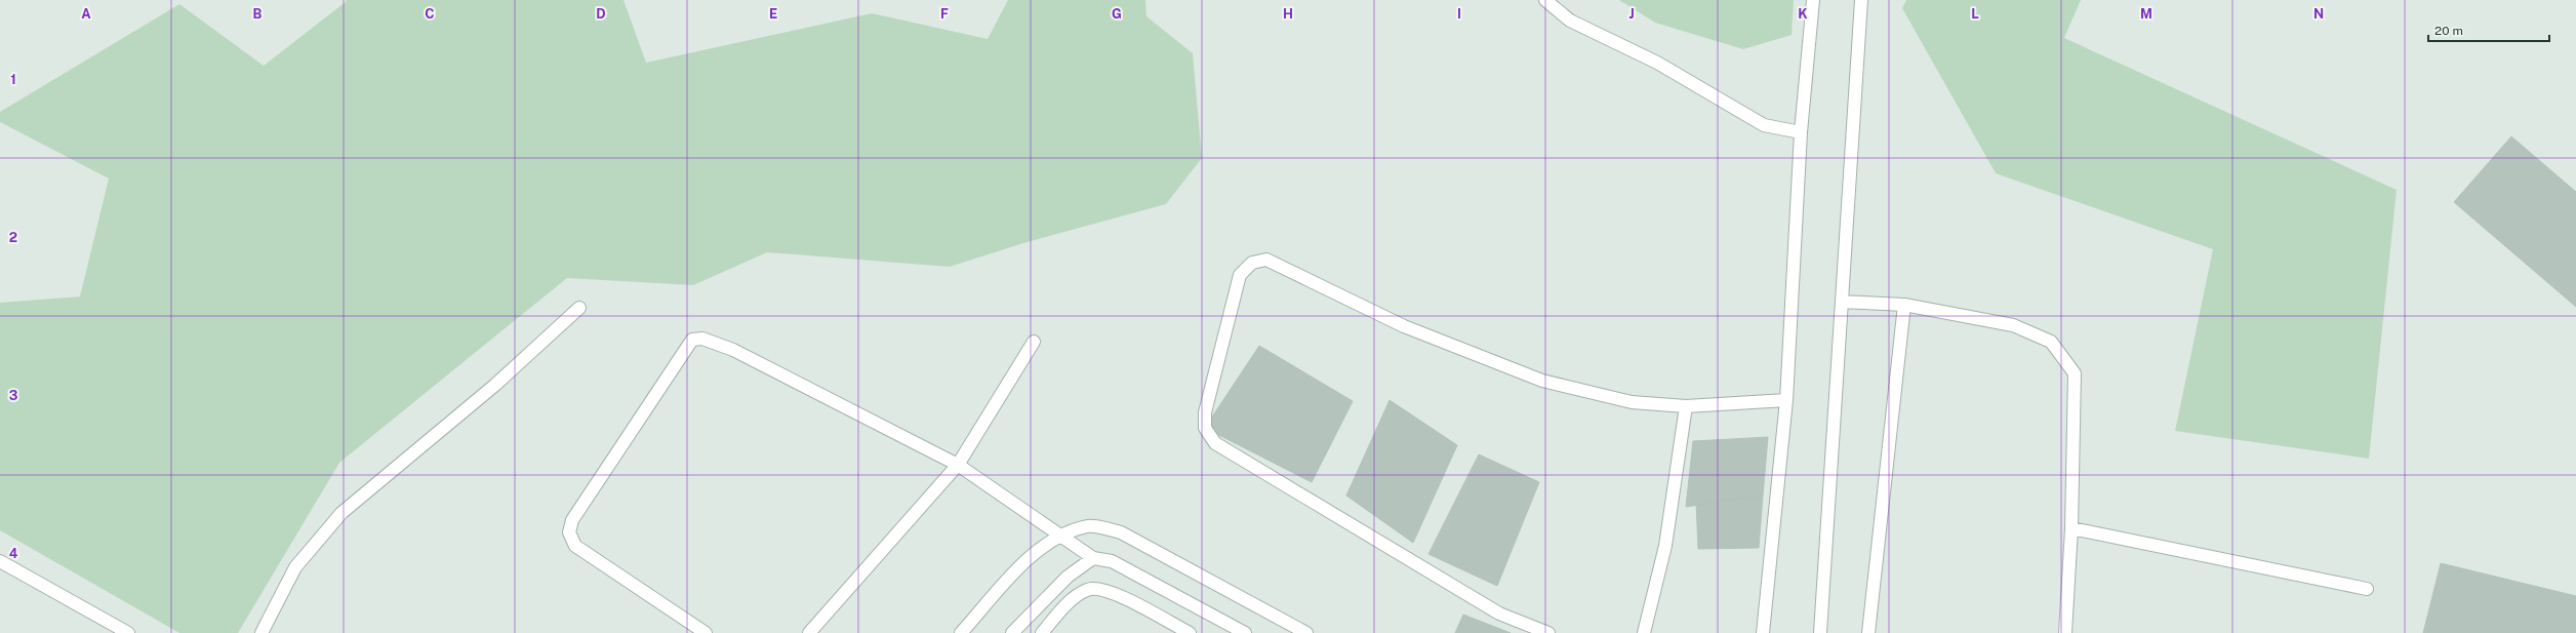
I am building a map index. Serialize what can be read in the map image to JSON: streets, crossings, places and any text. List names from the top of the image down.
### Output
{
  "scale_bar": "20 m",
  "grid": {
    "columns": [
      "A",
      "B",
      "C",
      "D",
      "E",
      "F",
      "G",
      "H",
      "I",
      "J",
      "K",
      "L",
      "M",
      "N"
    ],
    "rows": [
      "1",
      "2",
      "3",
      "4"
    ]
  }
}
